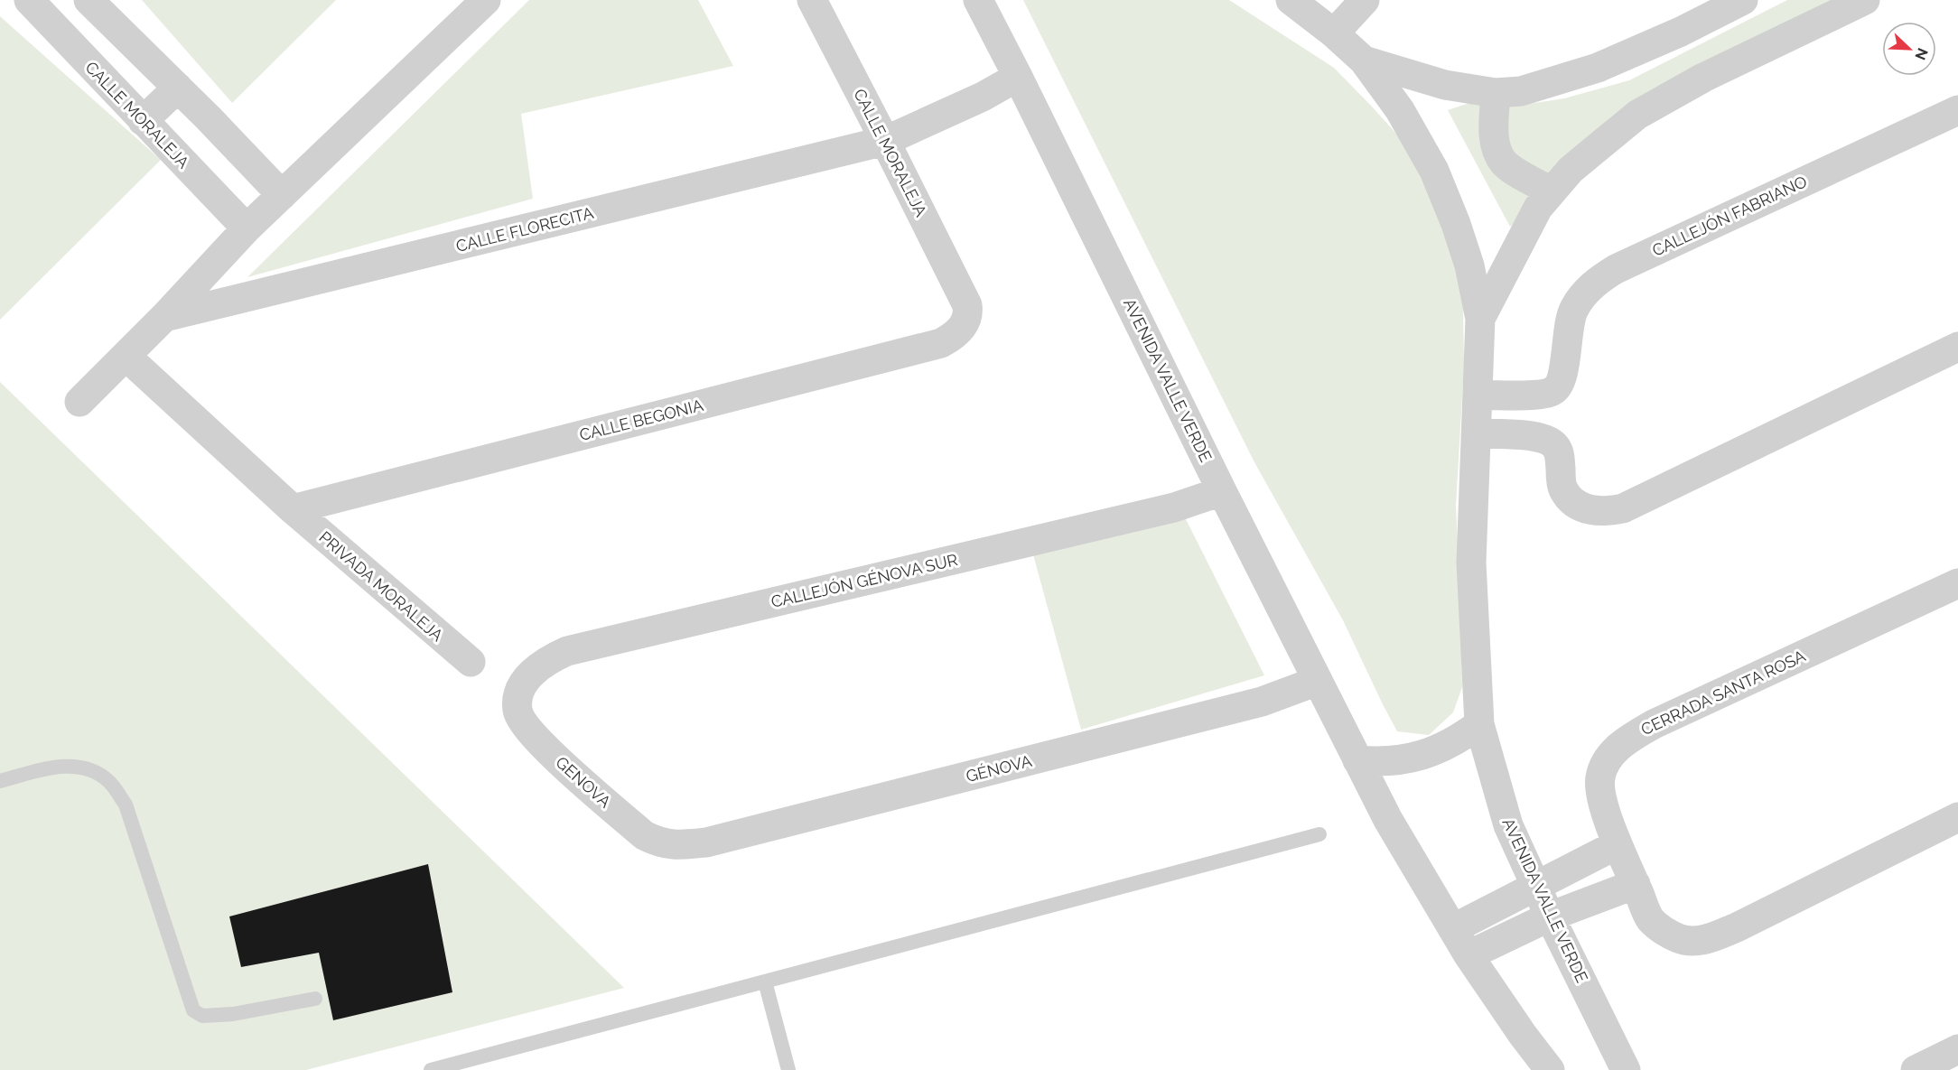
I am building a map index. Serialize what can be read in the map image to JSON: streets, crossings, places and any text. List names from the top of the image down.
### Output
{
  "streets": {
    "street": [
      "CALLE MORALEJA",
      "CALLEJÓN FABRIANO",
      "CALLE FLORECITA",
      "AVENIDA VALLE VERDE",
      "CALLE BEGONIA",
      "CALLEJÓN GÉNOVA SUR",
      "PRIVADA MORALEJA",
      "CERRADA SANTA ROSA",
      "GÉNOVA",
      "GENOVA"
    ]
  },
  "crossings": [
    ["CALLE MORALEJA", "CALLE FLORECITA"],
    ["CALLE MORALEJA", "CALLE BEGONIA"],
    ["CALLEJÓN FABRIANO", "AVENIDA VALLE VERDE"],
    ["CALLE FLORECITA", "AVENIDA VALLE VERDE"],
    ["AVENIDA VALLE VERDE", "CALLEJÓN GÉNOVA SUR"],
    ["AVENIDA VALLE VERDE", "GÉNOVA"],
    ["CALLE BEGONIA", "PRIVADA MORALEJA"],
    ["CALLEJÓN GÉNOVA SUR", "GENOVA"],
    ["GÉNOVA", "GENOVA"]
  ],
  "north": "bottom right"
}
